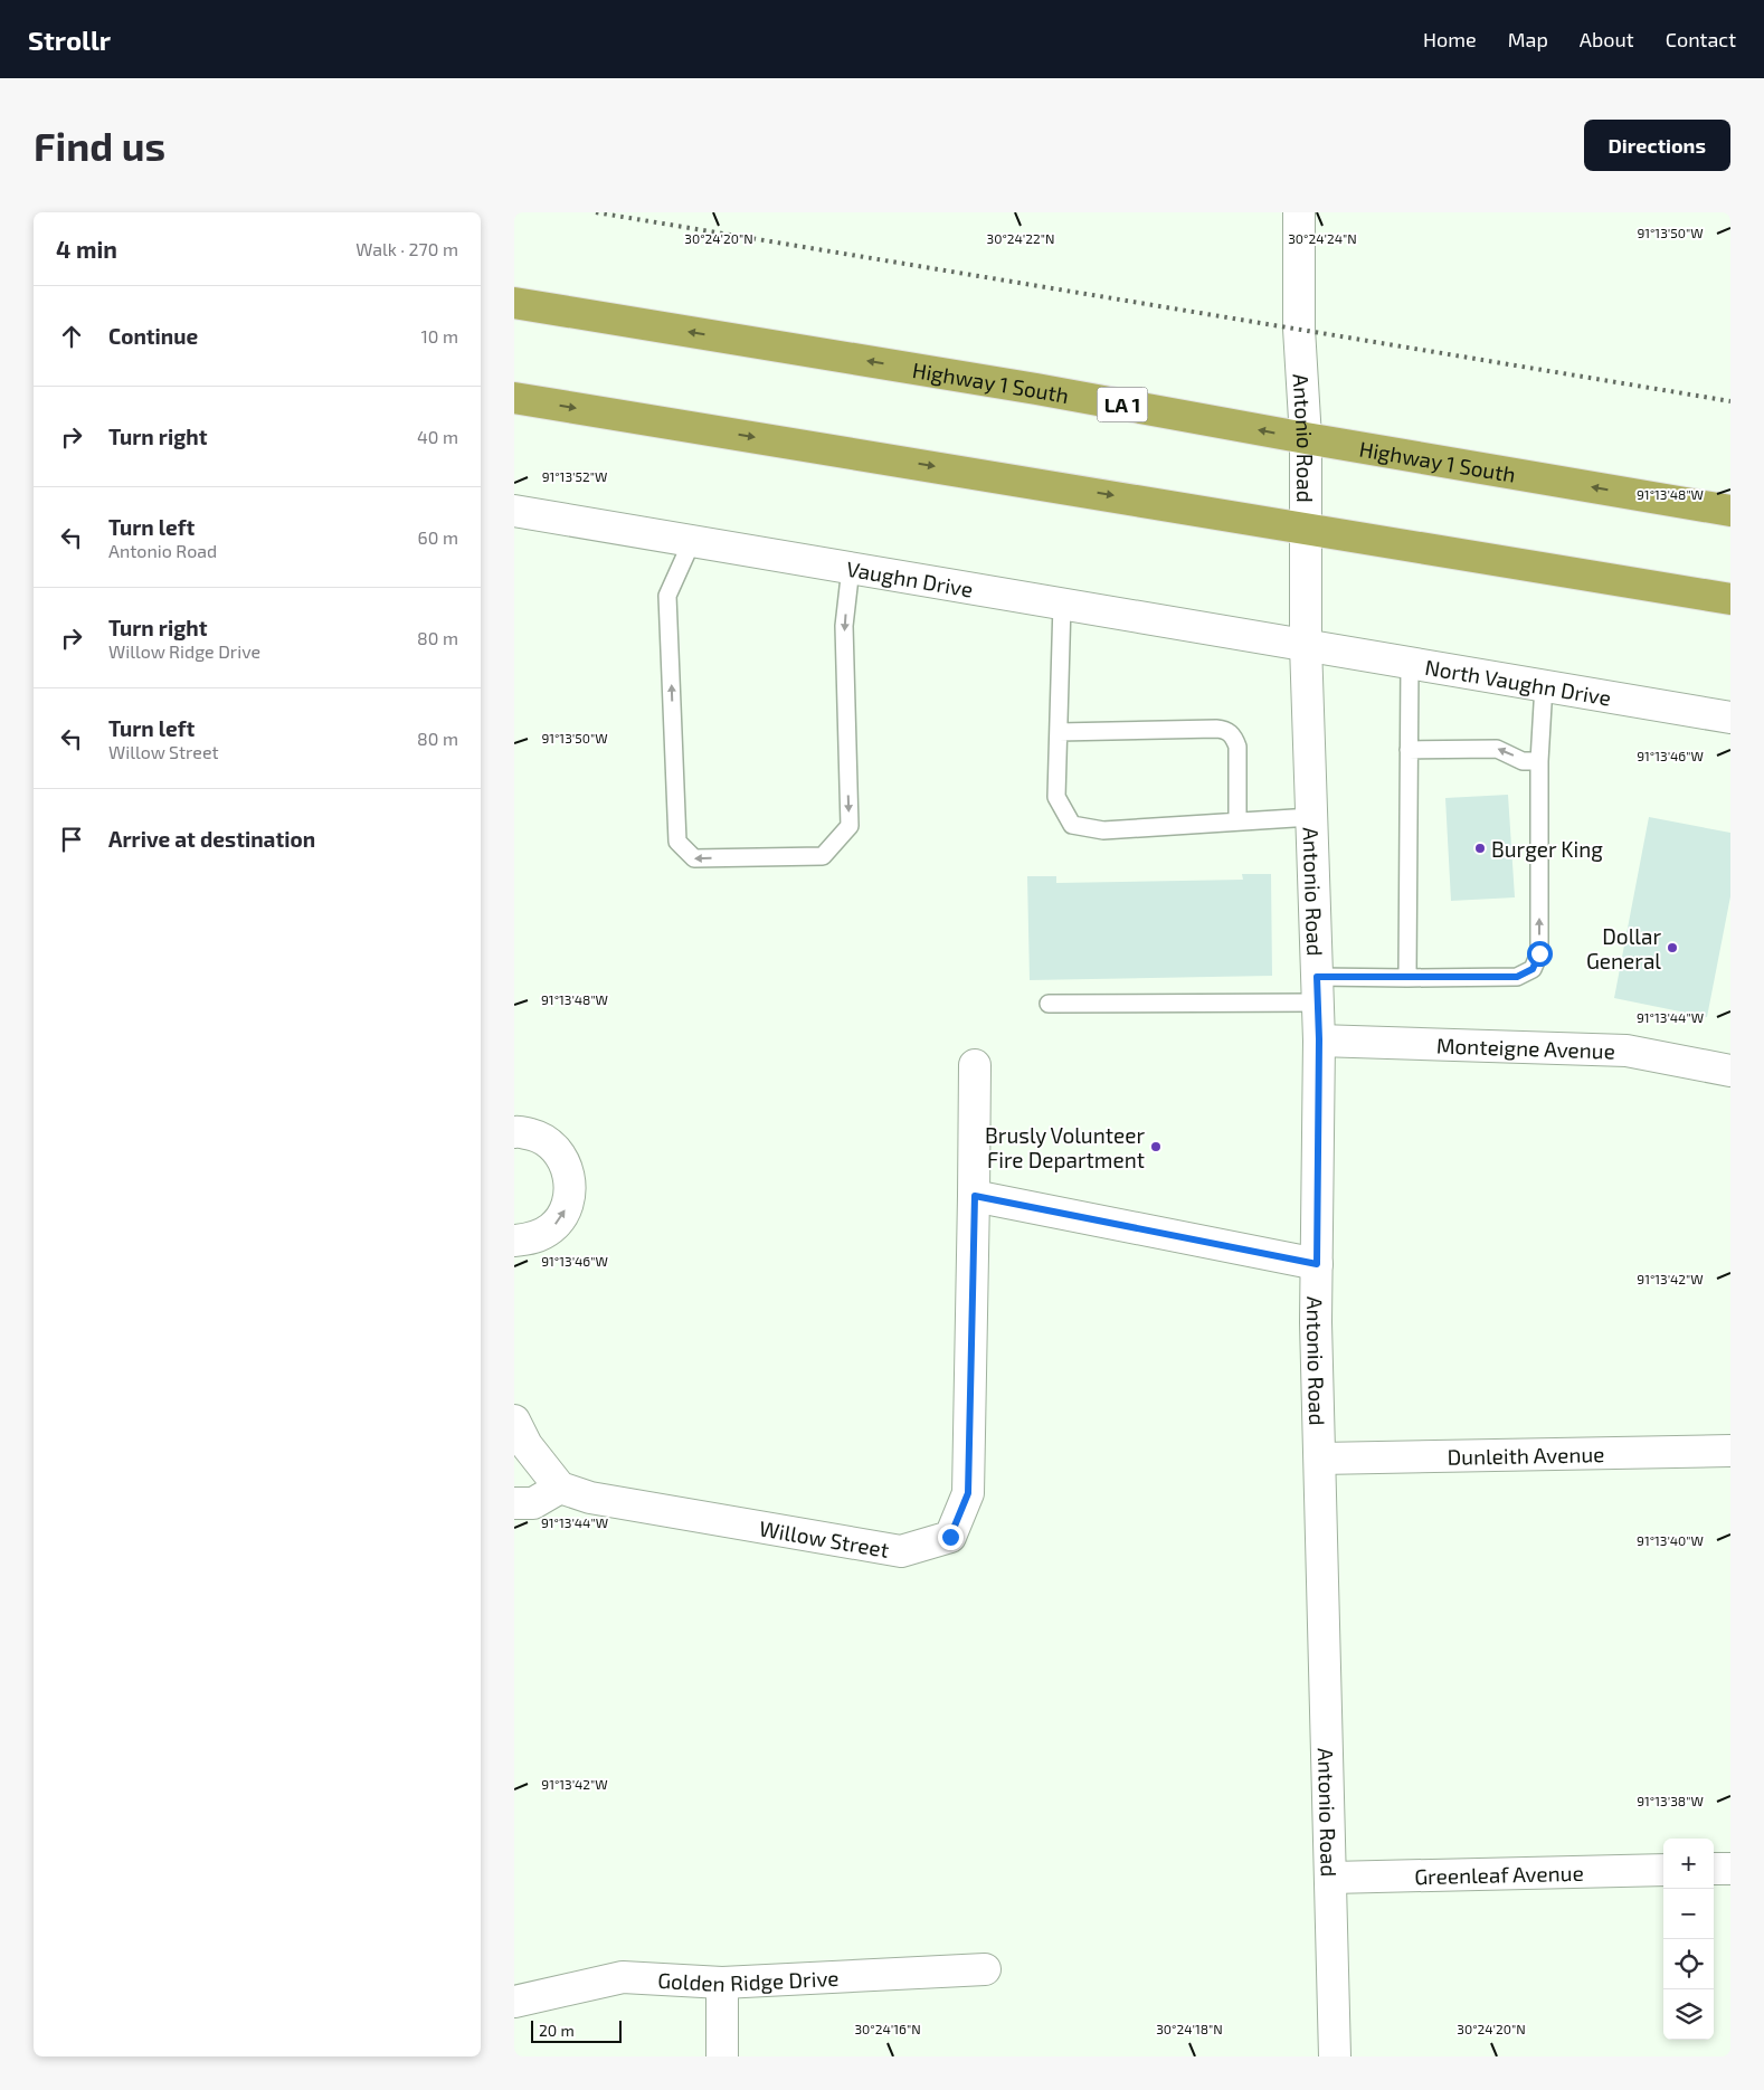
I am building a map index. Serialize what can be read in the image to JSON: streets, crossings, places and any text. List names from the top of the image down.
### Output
{
  "streets": {
    "highway": ["Highway 1 South", "LA 1"],
    "street": [
      "Antonio Road",
      "Vaughn Drive",
      "North Vaughn Drive",
      "Monteigne Avenue",
      "Dunleith Avenue",
      "Willow Street",
      "Greenleaf Avenue",
      "Golden Ridge Drive"
    ]
  },
  "crossings": [
    ["Highway 1 South", "Antonio Road"],
    ["Antonio Road", "Vaughn Drive"],
    ["Antonio Road", "North Vaughn Drive"],
    ["Antonio Road", "Monteigne Avenue"],
    ["Antonio Road", "Dunleith Avenue"],
    ["Antonio Road", "Greenleaf Avenue"],
    ["Vaughn Drive", "North Vaughn Drive"]
  ],
  "places": ["Burger King", "Dollar General", "Brusly Volunteer Fire Department"],
  "scale_bar": "20 m",
  "page": {
    "header": "Strollr",
    "nav": [
      "Home",
      "Map",
      "About",
      "Contact"
    ],
    "buttons": "Directions",
    "title": "Find us",
    "heading": ["4 min", "Walk · 270 m"],
    "list": [
      ["Continue", "10 m"],
      ["Turn right", "40 m"],
      ["Turn left", "Antonio Road", "60 m"],
      ["Turn right", "Willow Ridge Drive", "80 m"],
      ["Turn left", "Willow Street", "80 m"],
      "Arrive at destination"
    ],
    "map_buttons": ["+", "−"],
    "scale": "20 m"
  },
  "coordinates": [
    "91°13'50\"W",
    "30°24'20\"N",
    "30°24'22\"N",
    "30°24'24\"N",
    "91°13'52\"W",
    "91°13'48\"W",
    "91°13'46\"W",
    "91°13'44\"W",
    "91°13'42\"W",
    "91°13'40\"W",
    "91°13'38\"W",
    "30°24'16\"N",
    "30°24'18\"N"
  ]
}
